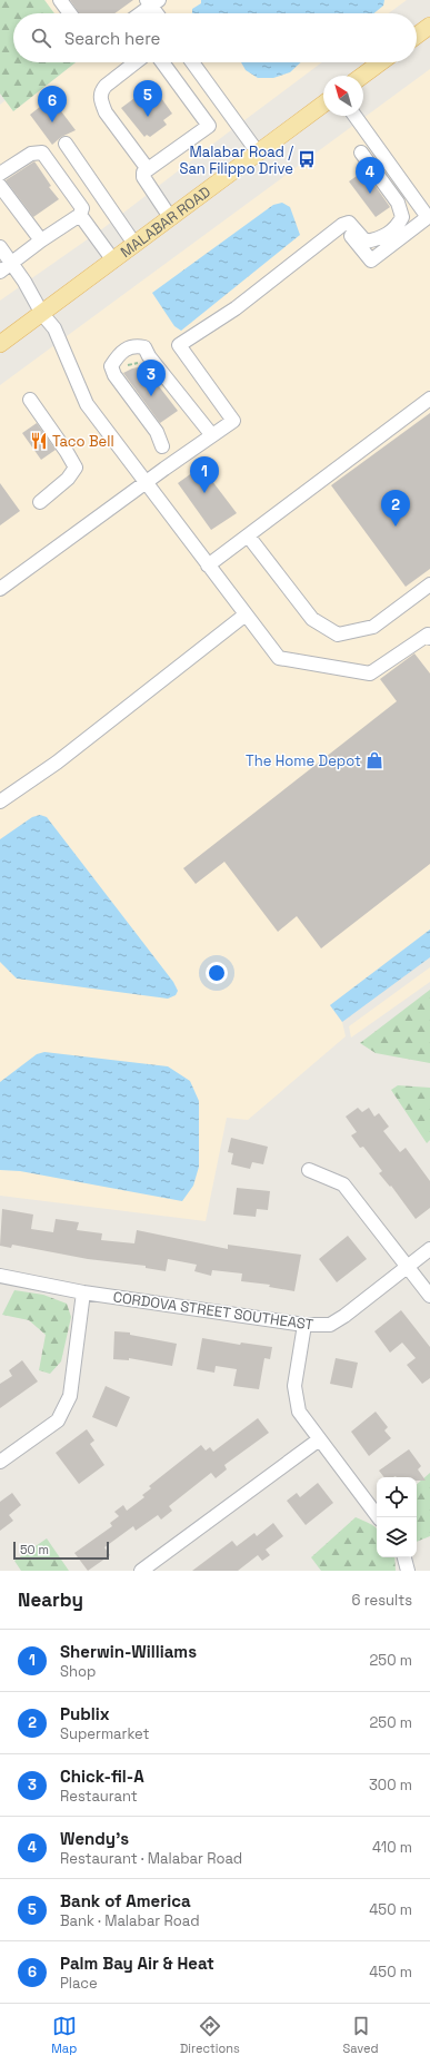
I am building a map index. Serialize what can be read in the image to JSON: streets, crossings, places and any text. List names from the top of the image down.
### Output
{
  "streets": {
    "main road": ["MALABAR ROAD"],
    "street": ["CORDOVA STREET SOUTHEAST"]
  },
  "places": {
    "bus stop": ["Malabar Road / San Filippo Drive"],
    "restaurant": ["Taco Bell"],
    "shop": ["The Home Depot"]
  },
  "scale_bar": "50 m",
  "north": "top left",
  "page": {
    "search": "Search here",
    "pins": [
      "5",
      "6",
      "4",
      "3",
      "1",
      "2"
    ],
    "scale": "50 m",
    "heading": ["Nearby", "6 results"],
    "list": [
      {
        "mark": "1",
        "name": "Sherwin-Williams",
        "note": "Shop",
        "value": "250 m"
      },
      {
        "mark": "2",
        "name": "Publix",
        "note": "Supermarket",
        "value": "250 m"
      },
      {
        "mark": "3",
        "name": "Chick-fil-A",
        "note": "Restaurant",
        "value": "300 m"
      },
      {
        "mark": "4",
        "name": "Wendy's",
        "note": "Restaurant · Malabar Road",
        "value": "410 m"
      },
      {
        "mark": "5",
        "name": "Bank of America",
        "note": "Bank · Malabar Road",
        "value": "450 m"
      },
      {
        "mark": "6",
        "name": "Palm Bay Air & Heat",
        "note": "Place",
        "value": "450 m"
      }
    ],
    "nav": ["Map", "Directions", "Saved"]
  }
}
